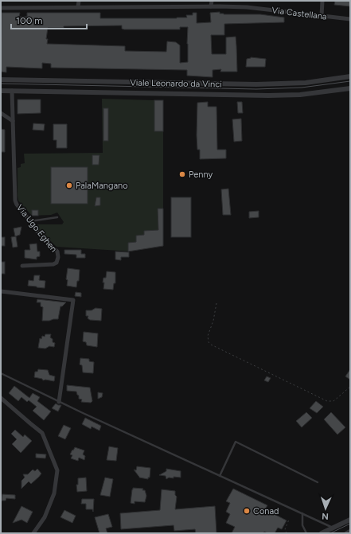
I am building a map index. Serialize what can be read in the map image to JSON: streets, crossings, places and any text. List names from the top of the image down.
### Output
{
  "streets": {
    "street": ["Via Castellana", "Viale Leonardo da Vinci", "Via Ugo Eghen"]
  },
  "crossings": [
    ["Viale Leonardo da Vinci", "Via Ugo Eghen"]
  ],
  "places": ["Penny", "PalaMangano", "Conad"],
  "scale_bar": "100 m",
  "north": "bottom"
}
